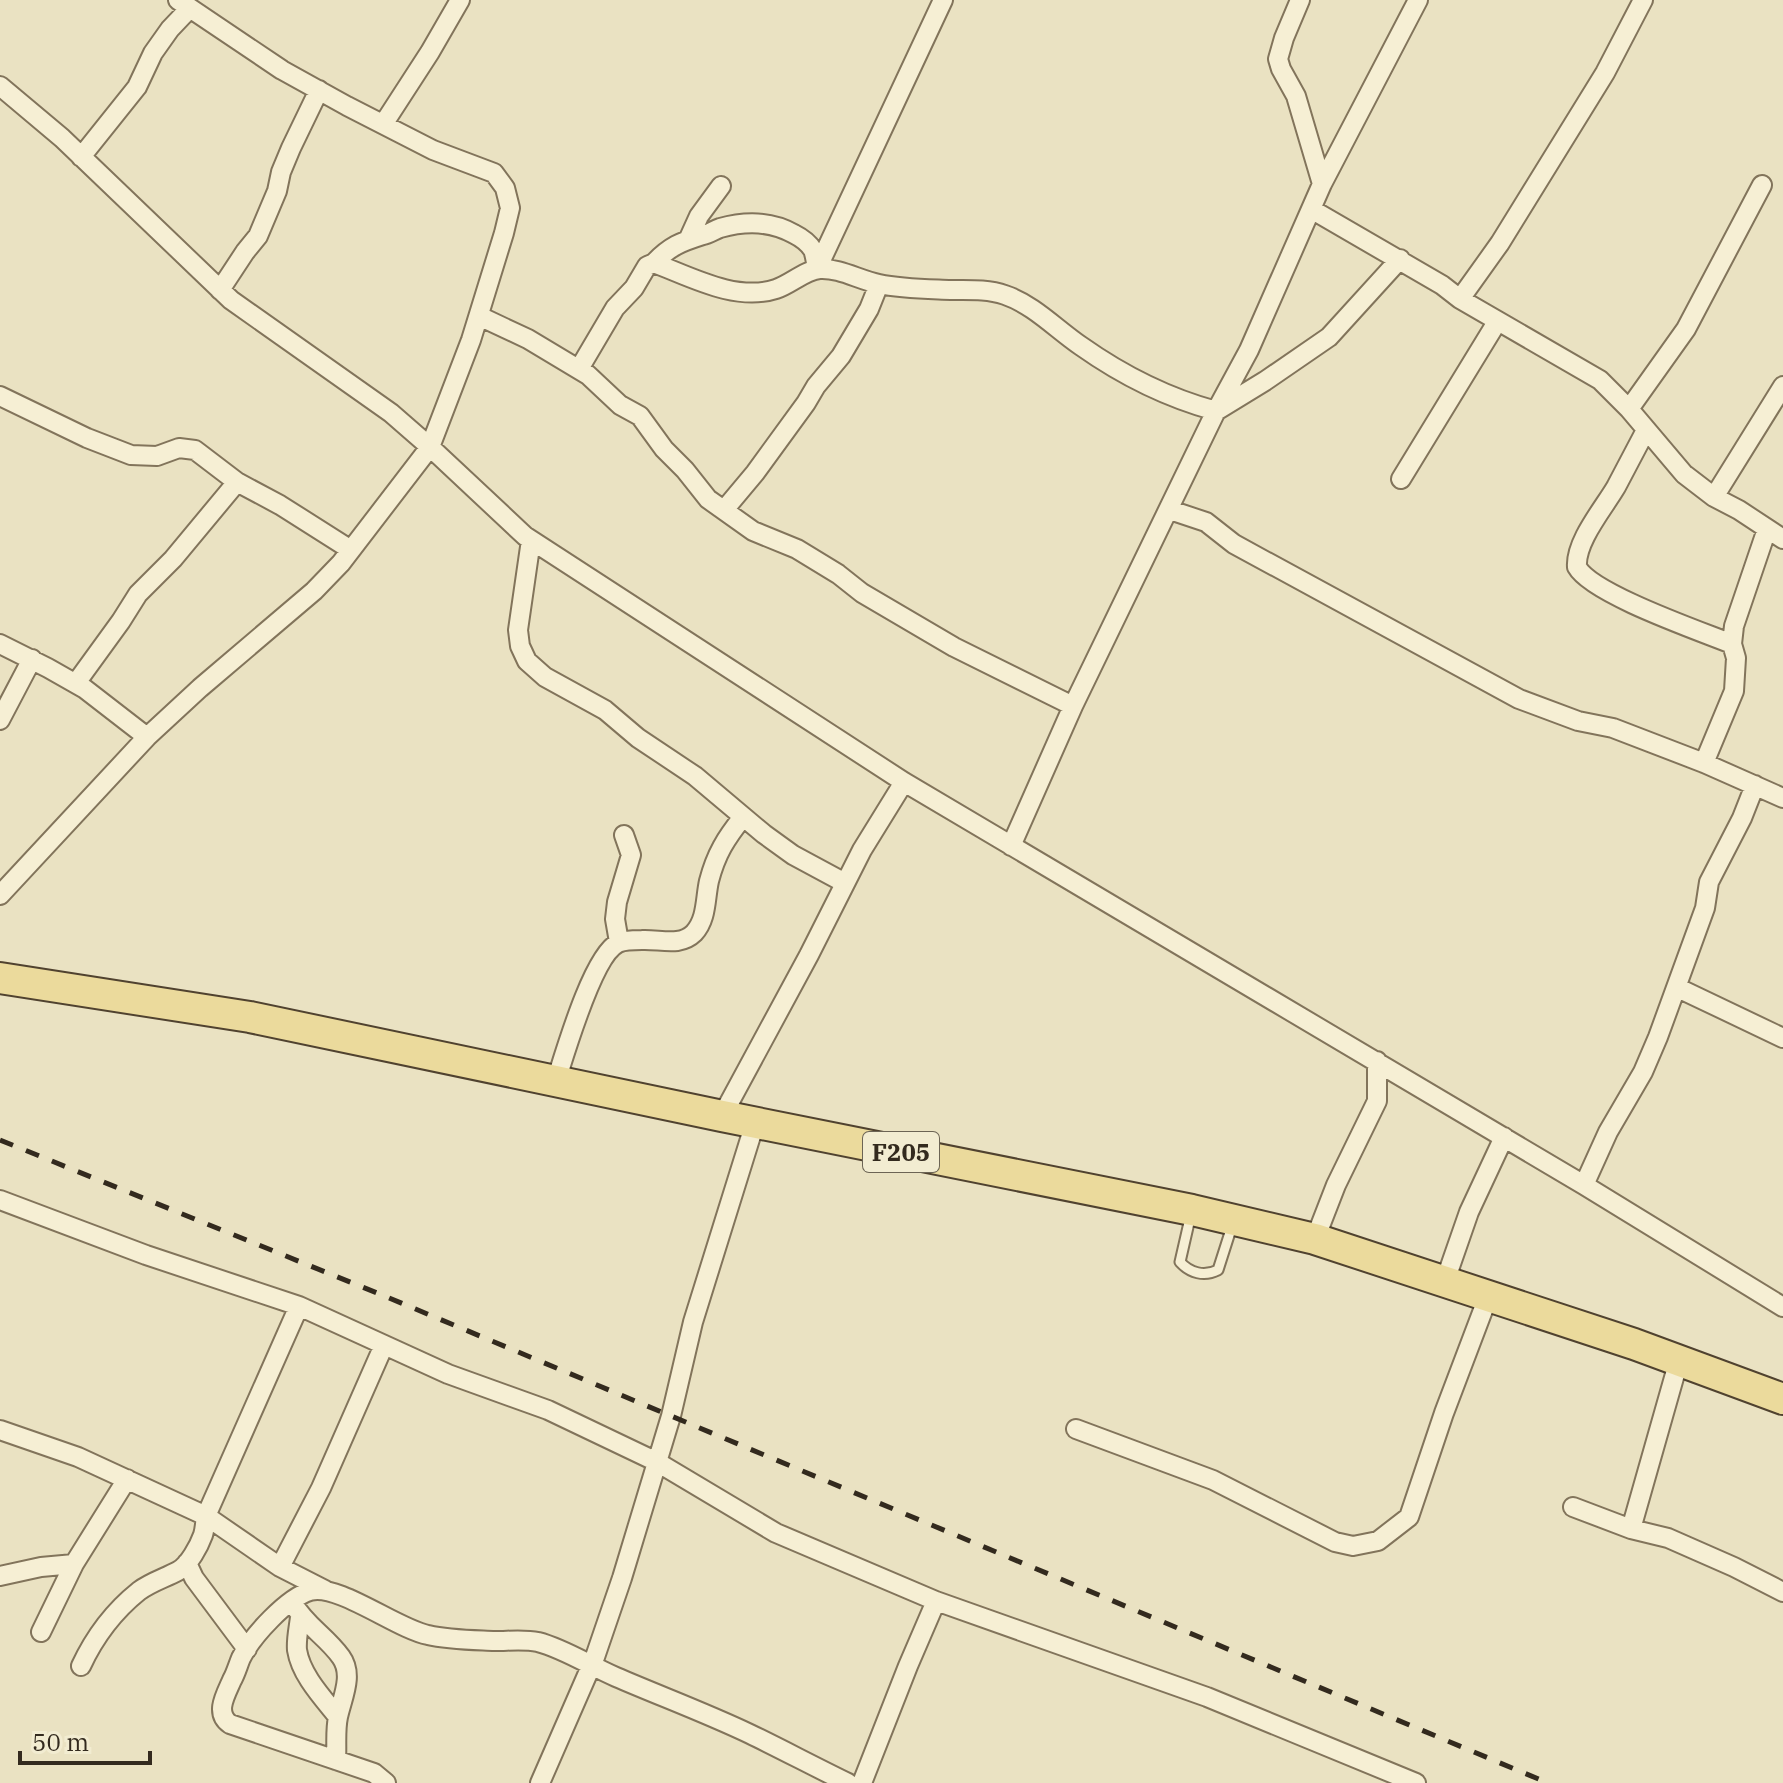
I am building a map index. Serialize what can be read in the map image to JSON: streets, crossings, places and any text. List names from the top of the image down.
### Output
{
  "streets": {
    "main road": ["F205"]
  },
  "scale_bar": "50 m"
}
